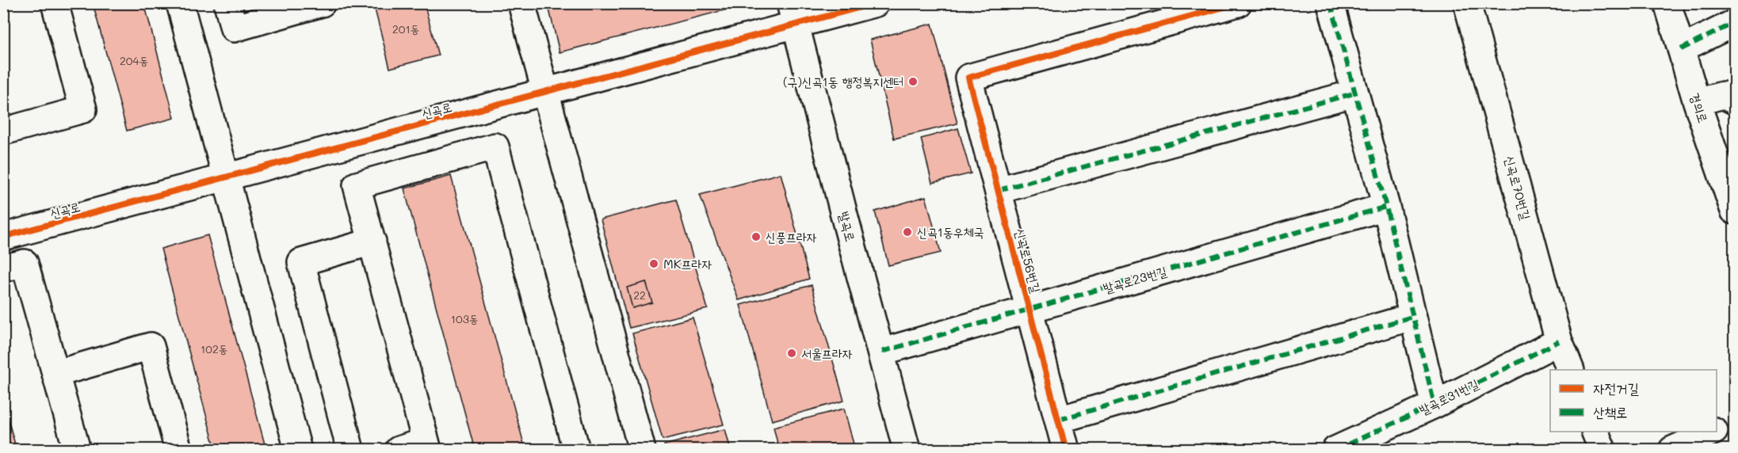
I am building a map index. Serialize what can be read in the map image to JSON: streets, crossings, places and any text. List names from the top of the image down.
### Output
{
  "streets": {
    "street": [
      "경의로",
      "신곡로",
      "신곡로70번길",
      "발곡로",
      "신곡로56번길",
      "발곡로23번길",
      "발곡로31번길"
    ]
  },
  "crossings": [
    ["신곡로", "발곡로"],
    ["신곡로70번길", "발곡로31번길"],
    ["발곡로", "발곡로23번길"],
    ["신곡로56번길", "발곡로23번길"]
  ],
  "places": [
    "(구)신곡1동 행정복지센터",
    "신곡1동우체국",
    "신풍프라자",
    "MK프라자",
    "서울프라자"
  ],
  "house_numbers": [
    "201동",
    "204동",
    "22",
    "103동",
    "102동"
  ],
  "legend": ["자전거길", "산책로"]
}
